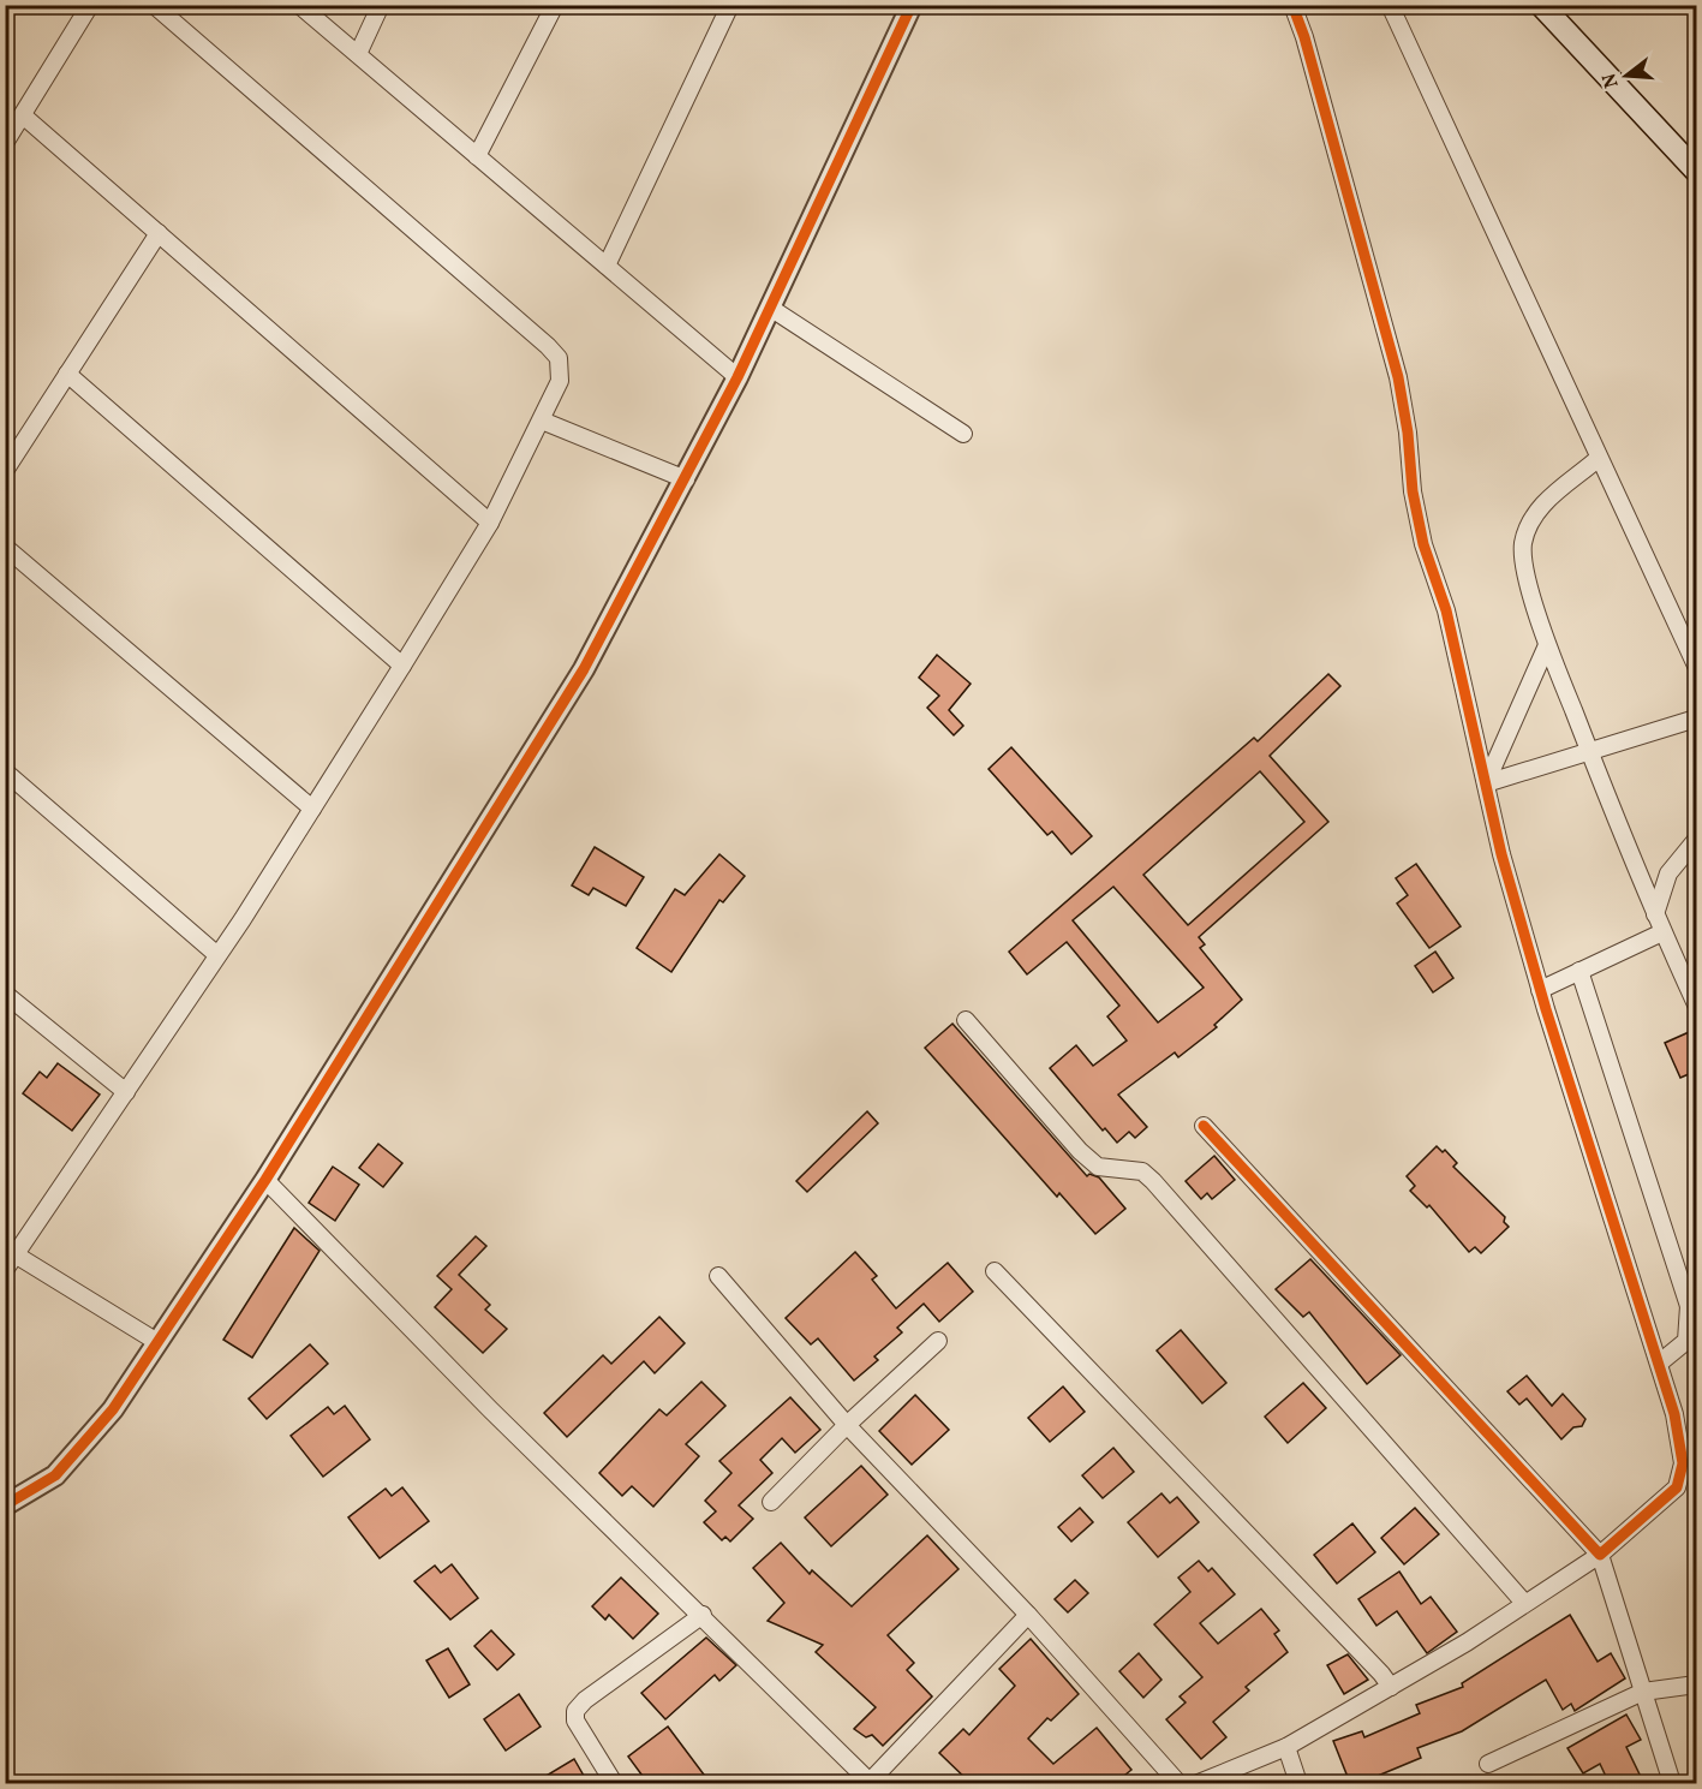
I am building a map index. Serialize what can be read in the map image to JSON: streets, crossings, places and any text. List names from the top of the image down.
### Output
{
  "north": "left"
}
